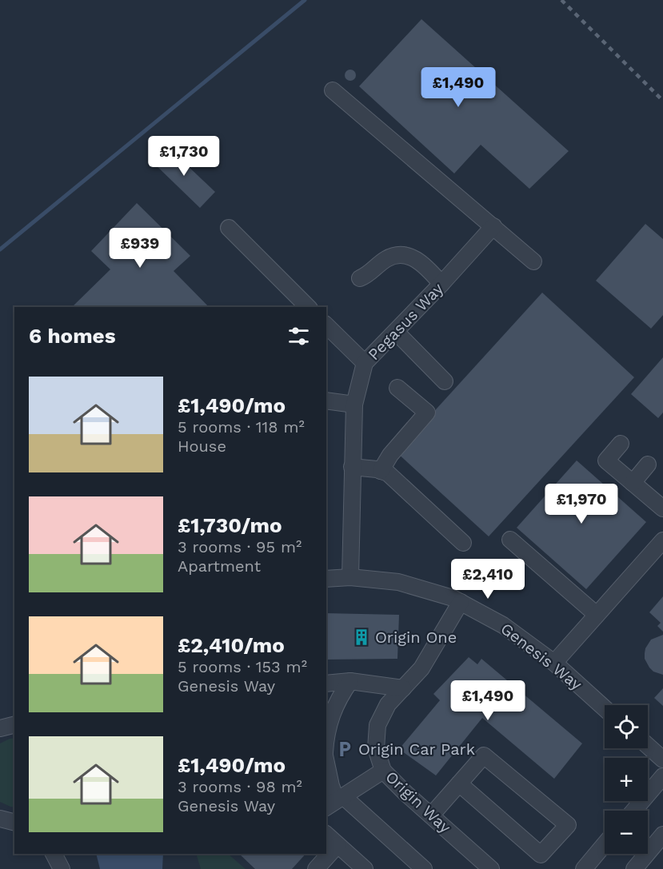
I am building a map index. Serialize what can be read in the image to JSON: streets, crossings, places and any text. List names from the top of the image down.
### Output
{
  "streets": {
    "street": ["Pegasus Way", "Genesis Way", "Origin Way"]
  },
  "crossings": [
    ["Pegasus Way", "Genesis Way"],
    ["Genesis Way", "Origin Way"]
  ],
  "places": {
    "building": ["Origin One"],
    "parking": ["Origin Car Park"]
  },
  "page": {
    "price": [
      "£1,490",
      "£1,730",
      "£939",
      "£1,970",
      "£2,410",
      "£1,490"
    ],
    "heading": "6 homes",
    "list": [
      {
        "name": "£1,490/mo",
        "note": "5 rooms · 118 m² · House"
      },
      {
        "name": "£1,730/mo",
        "note": "3 rooms · 95 m² · Apartment"
      },
      {
        "name": "£2,410/mo",
        "note": "5 rooms · 153 m² · Genesis Way"
      },
      {
        "name": "£1,490/mo",
        "note": "3 rooms · 98 m² · Genesis Way"
      }
    ],
    "map_buttons": ["+", "−"]
  }
}
